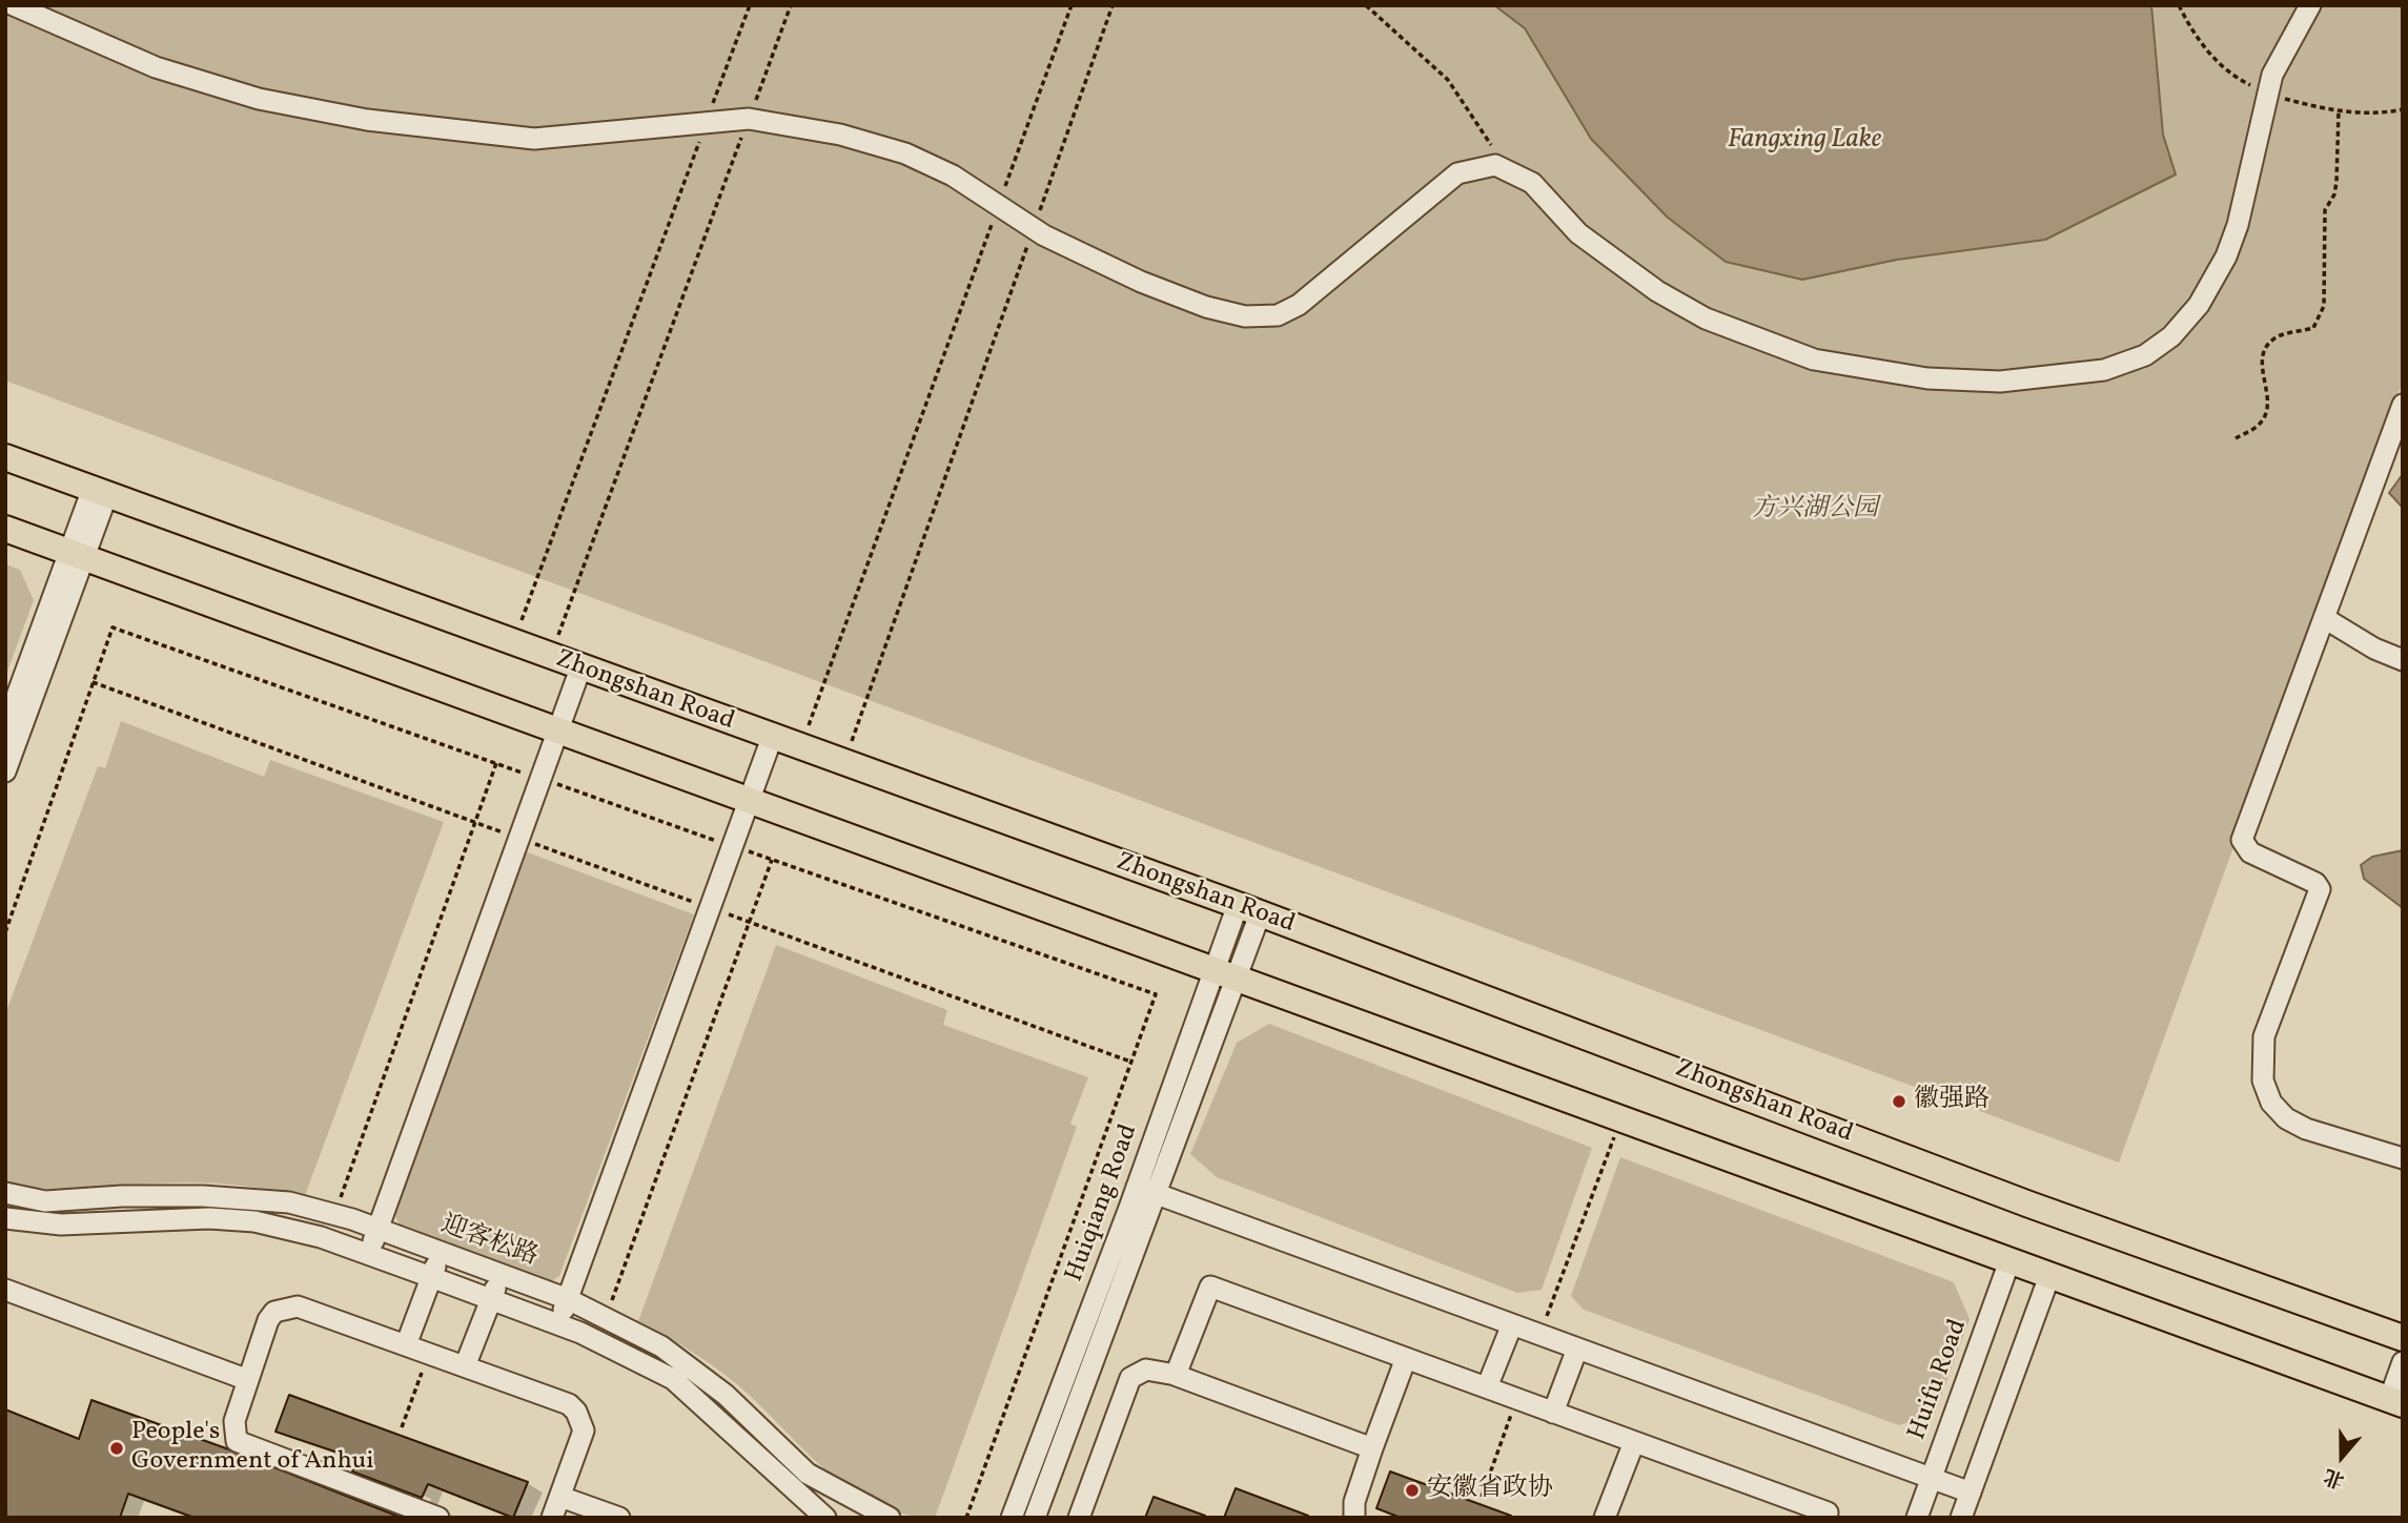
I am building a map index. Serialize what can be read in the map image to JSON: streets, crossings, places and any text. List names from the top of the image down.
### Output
{
  "streets": {
    "main road": ["Zhongshan Road"],
    "street": ["Huiqiang Road", "迎客松路", "Huifu Road"]
  },
  "crossings": [
    ["Zhongshan Road", "Huiqiang Road"]
  ],
  "water": ["Fangxing Lake"],
  "parks": ["方兴湖公园"],
  "places": ["徽强路", "People's Government of Anhui", "安徽省政协"],
  "north": "bottom"
}
